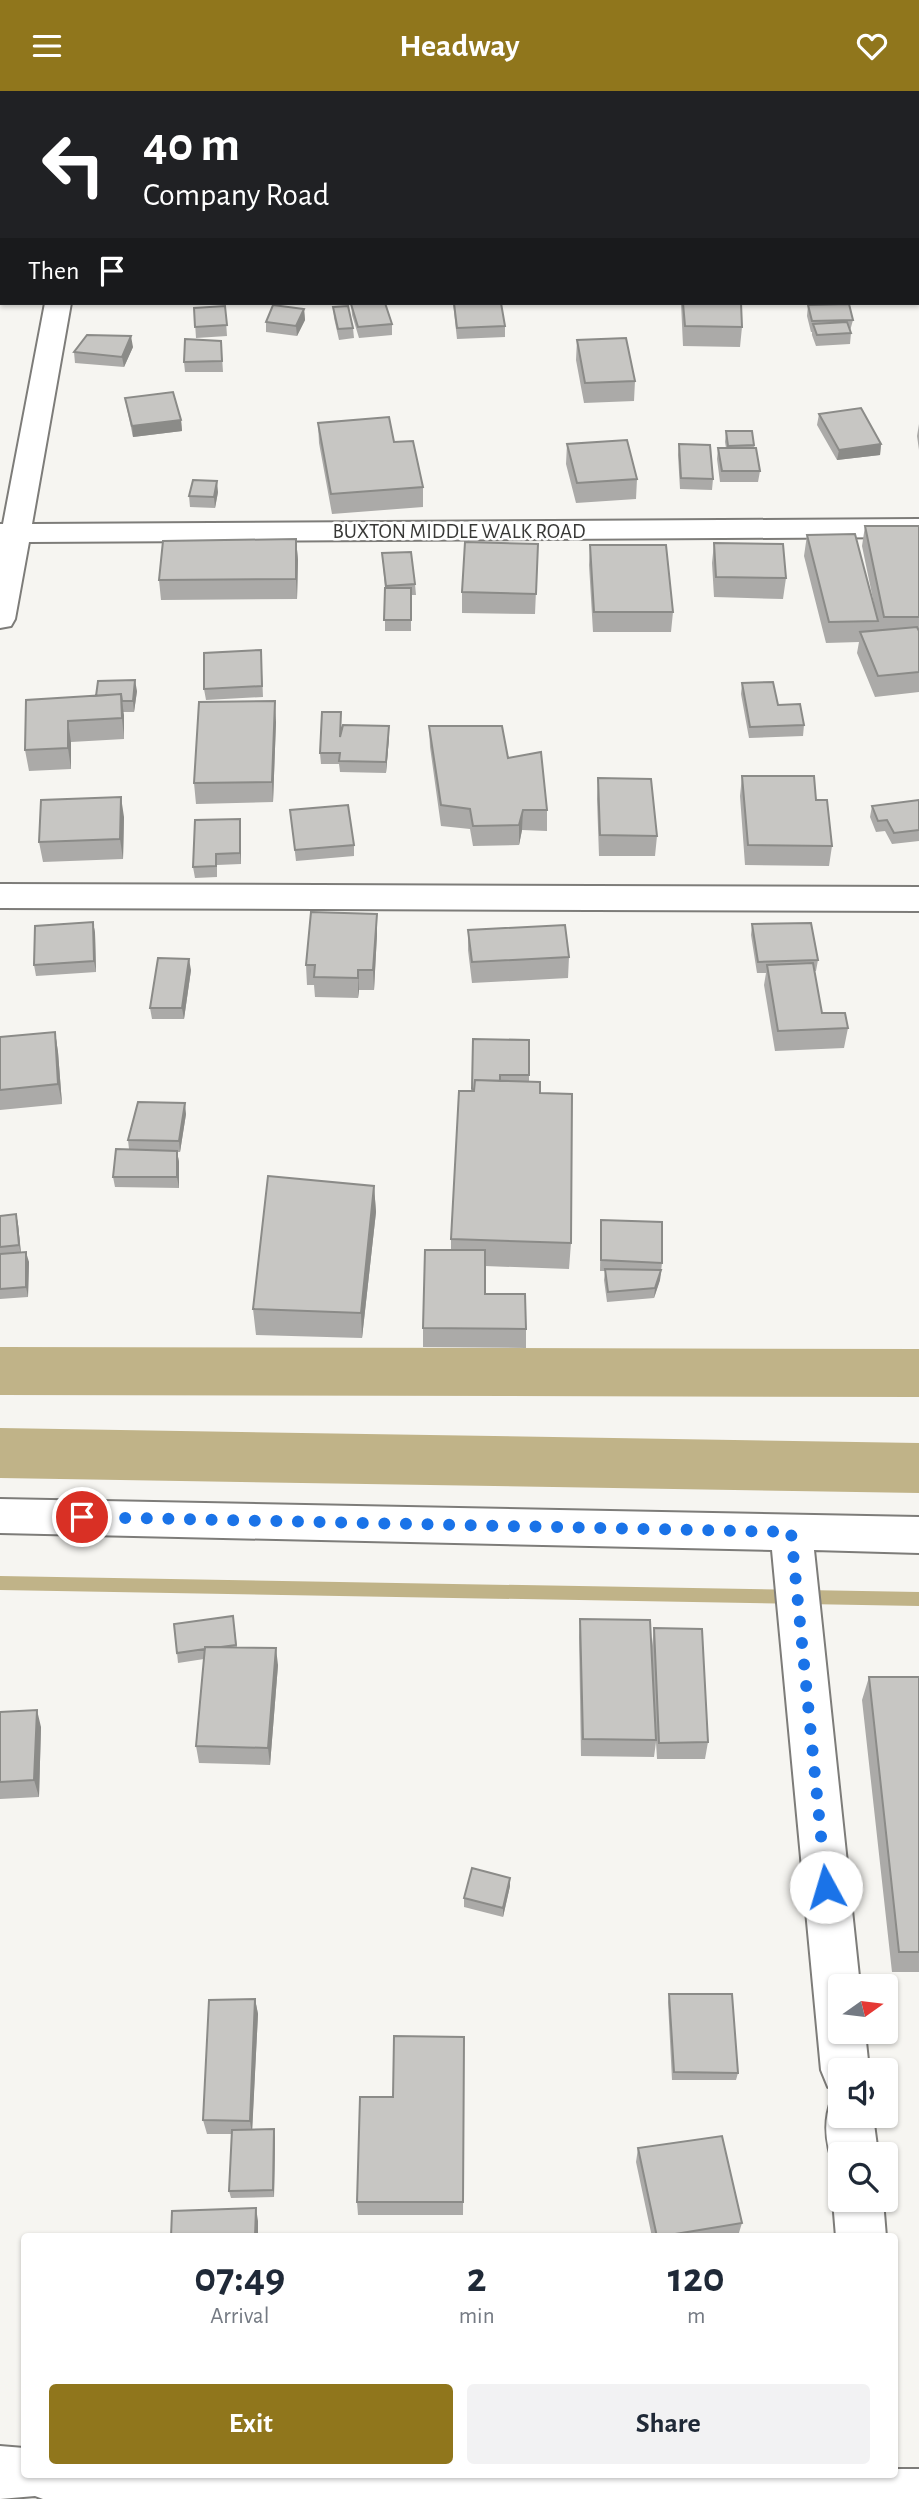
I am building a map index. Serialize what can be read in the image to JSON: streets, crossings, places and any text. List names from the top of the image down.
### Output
{
  "streets": {
    "street": ["BUXTON MIDDLE WALK ROAD"]
  },
  "north": "right",
  "page": {
    "header": "Headway",
    "turn": ["40 m", "Company Road"],
    "then": "Then",
    "eta": [
      "07:49",
      "Arrival",
      "2",
      "min",
      "120",
      "m"
    ],
    "buttons": ["Exit", "Share"]
  }
}
